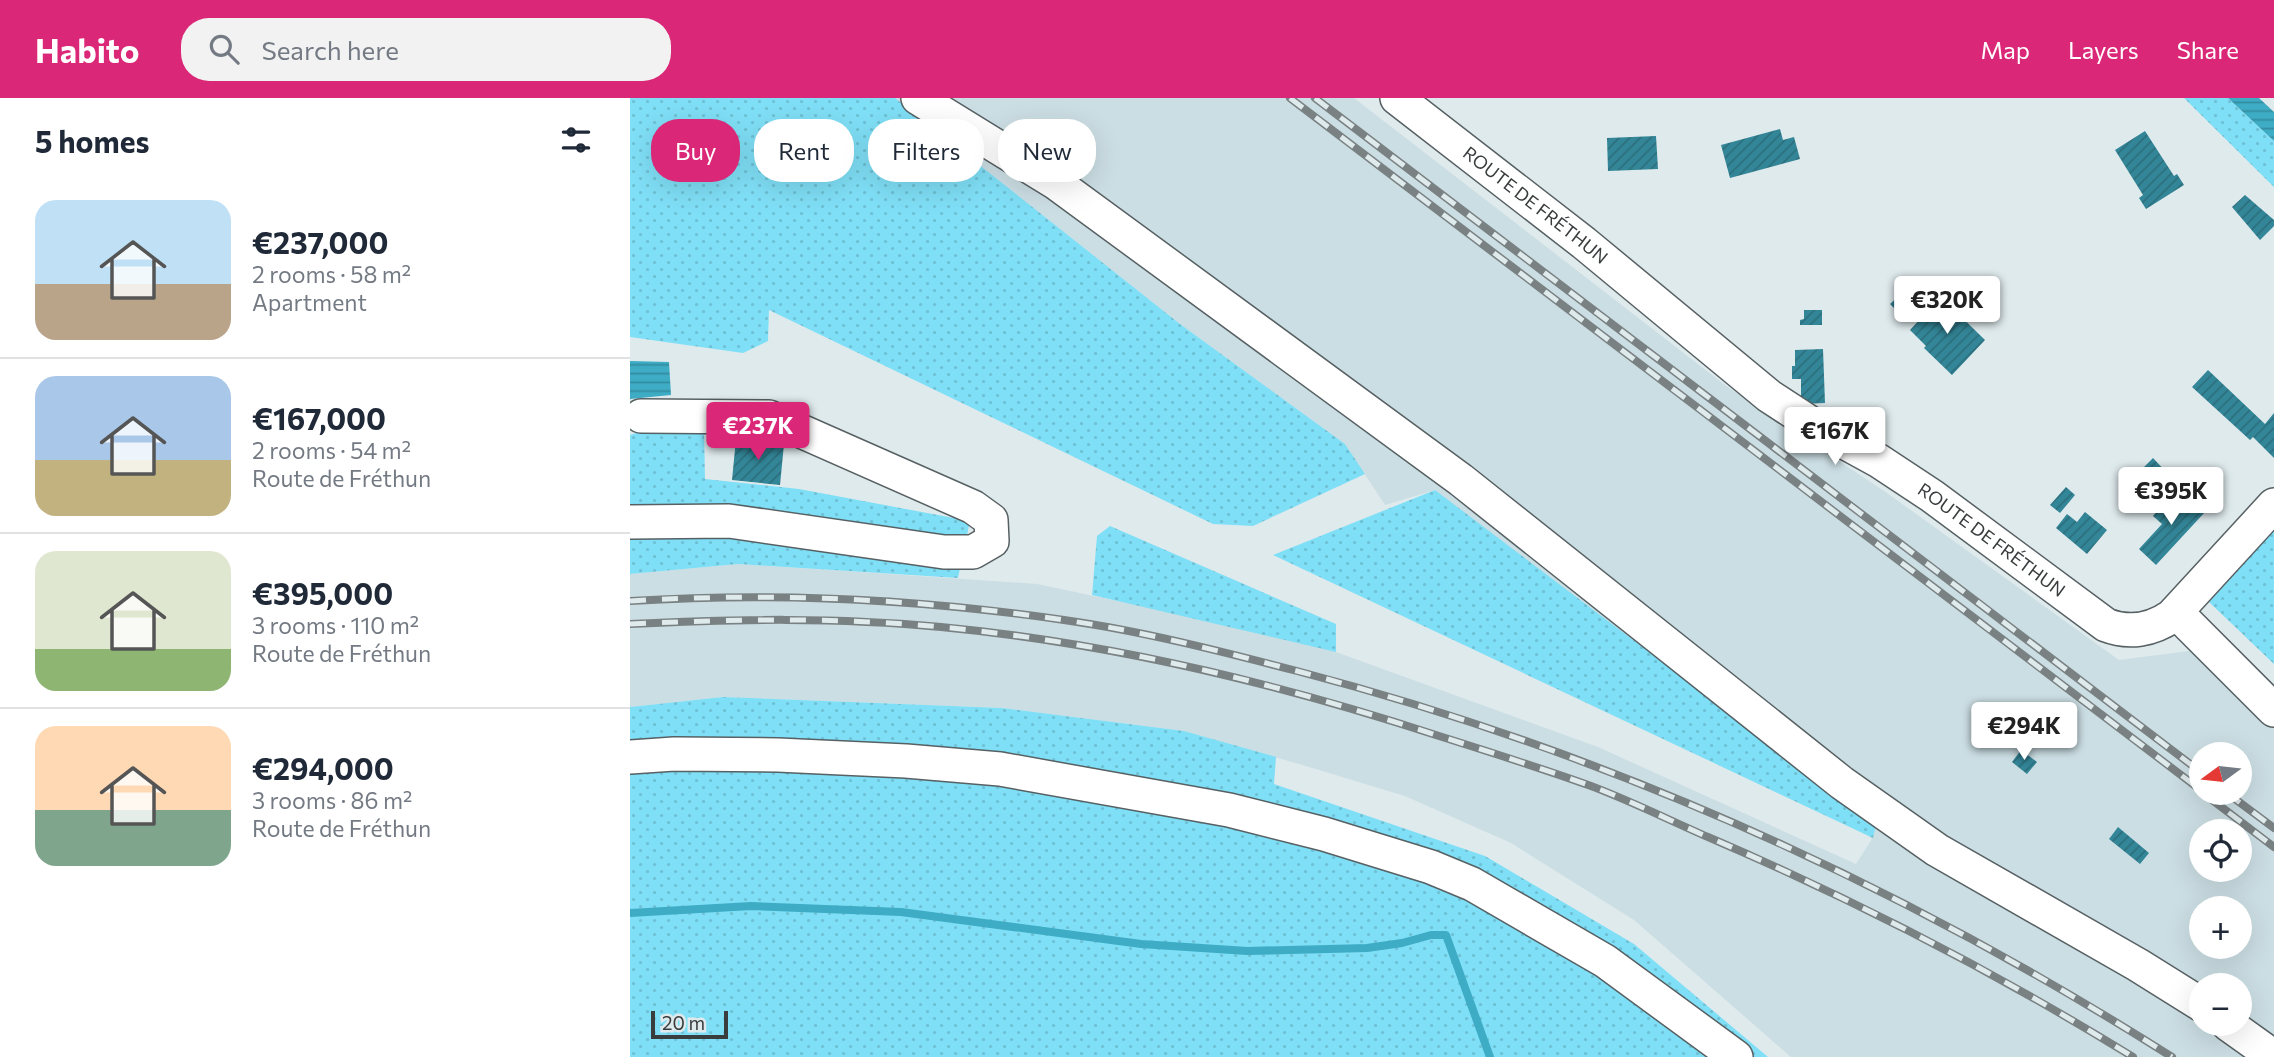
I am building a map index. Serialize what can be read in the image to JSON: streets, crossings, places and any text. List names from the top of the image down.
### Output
{
  "streets": {
    "street": ["ROUTE DE FRÉTHUN"]
  },
  "scale_bar": "20 m",
  "north": "left",
  "page": {
    "header": "Habito",
    "search": "Search here",
    "nav": ["Map", "Layers", "Share"],
    "heading": "5 homes",
    "chip": [
      "Buy",
      "Rent",
      "Filters",
      "New"
    ],
    "list": [
      {
        "name": "€237,000",
        "note": "2 rooms · 58 m² · Apartment"
      },
      {
        "name": "€167,000",
        "note": "2 rooms · 54 m² · Route de Fréthun"
      },
      {
        "name": "€395,000",
        "note": "3 rooms · 110 m² · Route de Fréthun"
      },
      {
        "name": "€294,000",
        "note": "3 rooms · 86 m² · Route de Fréthun"
      }
    ],
    "price": [
      "€320K",
      "€237K",
      "€167K",
      "€395K",
      "€294K"
    ],
    "map_buttons": ["+", "−"],
    "scale": "20 m"
  }
}
